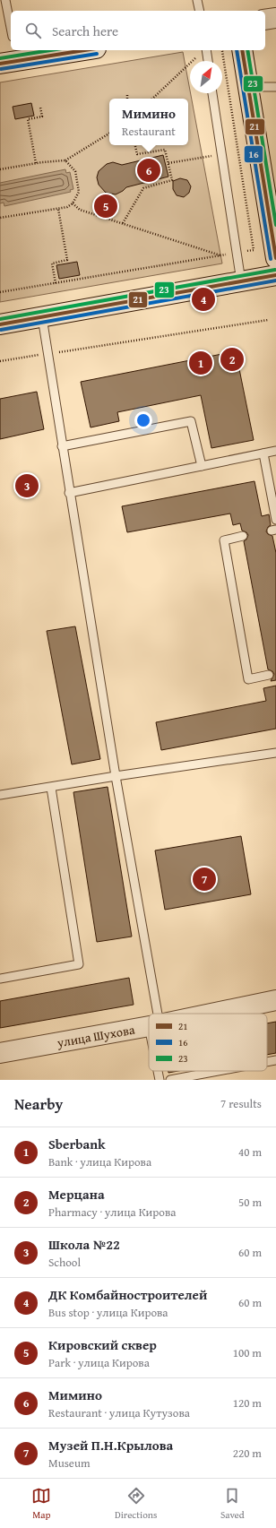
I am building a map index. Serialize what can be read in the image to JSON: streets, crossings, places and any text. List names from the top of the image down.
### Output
{
  "streets": {
    "main road": ["улица Шухова"]
  },
  "lines": ["transit line 21", "transit line 16", "transit line 23"],
  "legend": ["21", "16", "23"],
  "north": "top right",
  "page": {
    "search": "Search here",
    "popup": ["Мимино", "Restaurant"],
    "pins": [
      "6",
      "5",
      "4",
      "2",
      "1",
      "3",
      "7"
    ],
    "heading": ["Nearby", "7 results"],
    "list": [
      {
        "mark": "1",
        "name": "Sberbank",
        "note": "Bank · улица Кирова",
        "value": "40 m"
      },
      {
        "mark": "2",
        "name": "Мерцана",
        "note": "Pharmacy · улица Кирова",
        "value": "50 m"
      },
      {
        "mark": "3",
        "name": "Школа №22",
        "note": "School",
        "value": "60 m"
      },
      {
        "mark": "4",
        "name": "ДК Комбайностроителей",
        "note": "Bus stop · улица Кирова",
        "value": "60 m"
      },
      {
        "mark": "5",
        "name": "Кировский сквер",
        "note": "Park · улица Кирова",
        "value": "100 m"
      },
      {
        "mark": "6",
        "name": "Мимино",
        "note": "Restaurant · улица Кутузова",
        "value": "120 m"
      },
      {
        "mark": "7",
        "name": "Музей П.Н.Крылова",
        "note": "Museum",
        "value": "220 m"
      }
    ],
    "nav": ["Map", "Directions", "Saved"]
  }
}
